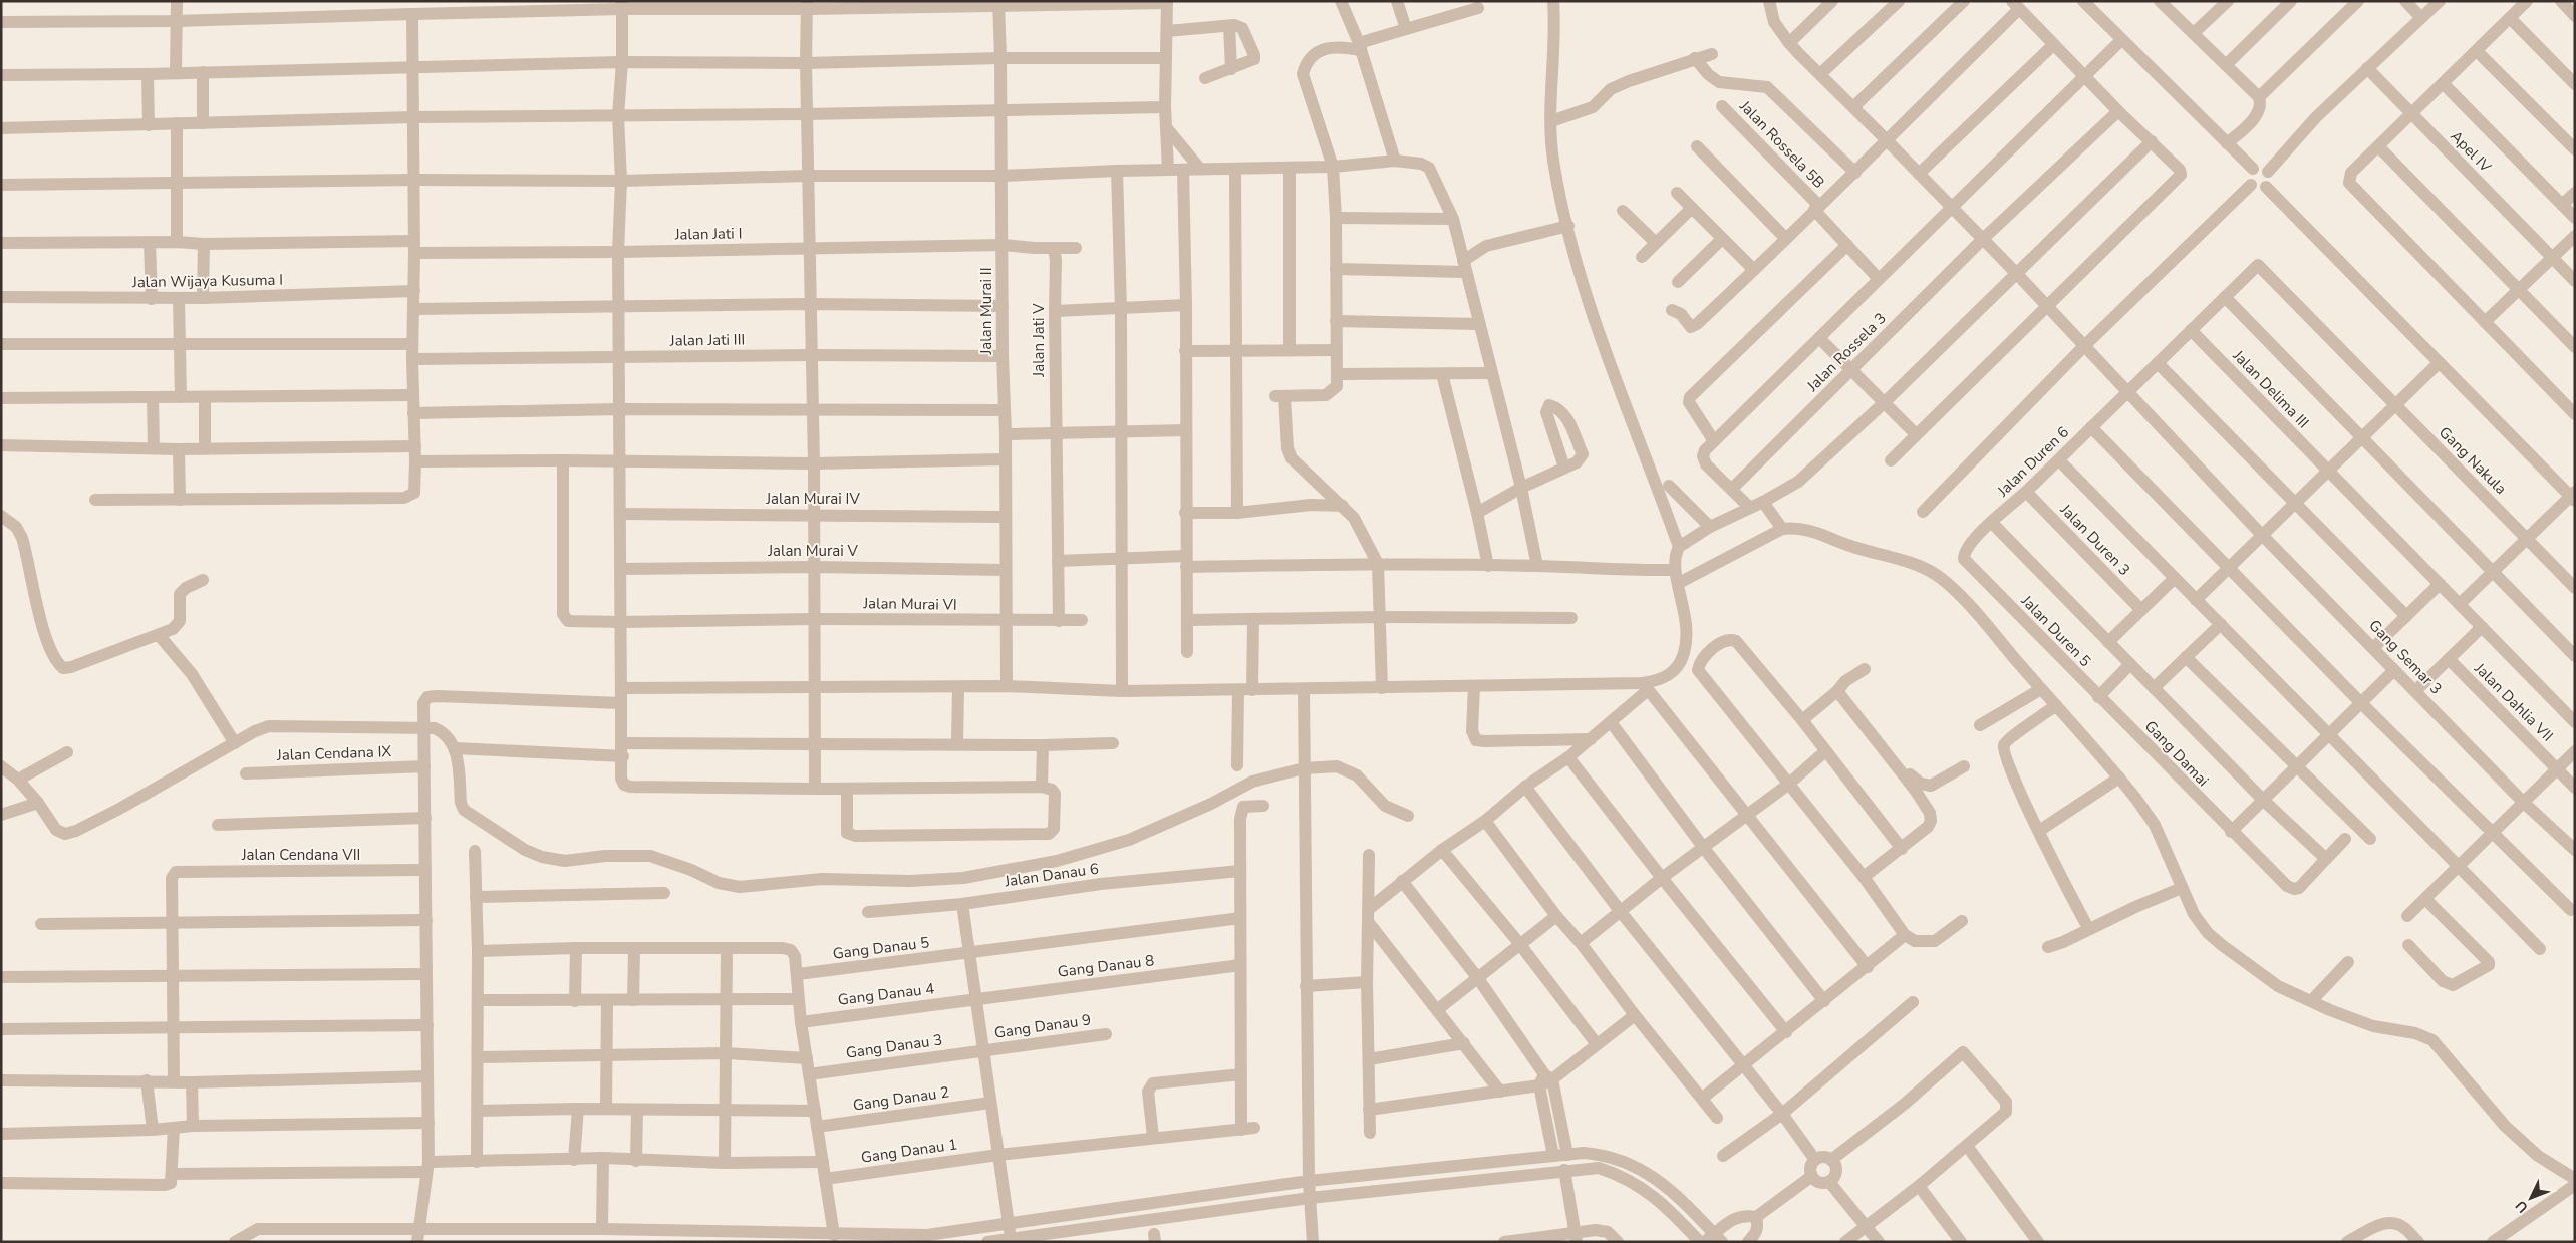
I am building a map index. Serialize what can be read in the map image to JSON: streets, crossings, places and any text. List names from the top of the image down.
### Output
{
  "streets": {
    "street": [
      "Jalan Rossela 5B",
      "Apel IV",
      "Jalan Jati I",
      "Jalan Wijaya Kusuma I",
      "Jalan Murai II",
      "Jalan Jati III",
      "Jalan Jati V",
      "Jalan Rossela 3",
      "Jalan Delima III",
      "Gang Nakula",
      "Jalan Duren 6",
      "Jalan Murai IV",
      "Jalan Duren 3",
      "Jalan Murai V",
      "Jalan Murai VI",
      "Jalan Duren 5",
      "Gang Semar 3",
      "Jalan Dahlia VII",
      "Jalan Cendana IX",
      "Gang Damai",
      "Jalan Cendana VII",
      "Jalan Danau 6",
      "Gang Danau 5",
      "Gang Danau 8",
      "Gang Danau 4",
      "Gang Danau 9",
      "Gang Danau 3",
      "Gang Danau 2",
      "Gang Danau 1"
    ]
  },
  "crossings": [
    ["Jalan Jati I", "Jalan Murai II"],
    ["Jalan Jati I", "Jalan Jati V"],
    ["Jalan Murai II", "Jalan Jati III"],
    ["Jalan Murai II", "Jalan Murai IV"],
    ["Jalan Murai II", "Jalan Murai V"],
    ["Jalan Murai II", "Jalan Murai VI"],
    ["Jalan Jati V", "Jalan Murai VI"],
    ["Jalan Rossela 3", "Gang Semar 3"],
    ["Jalan Delima III", "Jalan Duren 6"],
    ["Gang Nakula", "Jalan Duren 6"],
    ["Jalan Duren 6", "Jalan Duren 3"],
    ["Jalan Duren 6", "Jalan Duren 5"],
    ["Jalan Duren 6", "Gang Semar 3"],
    ["Jalan Duren 5", "Gang Damai"],
    ["Gang Danau 8", "Gang Danau 4"],
    ["Gang Danau 9", "Gang Danau 3"]
  ],
  "north": "bottom left"
}
